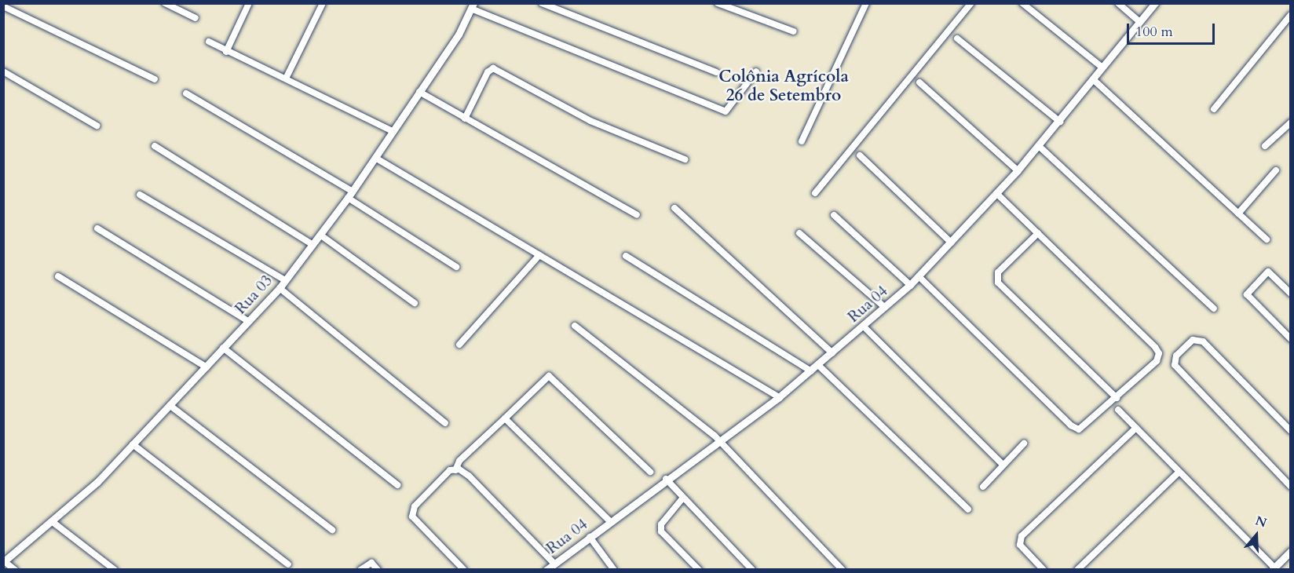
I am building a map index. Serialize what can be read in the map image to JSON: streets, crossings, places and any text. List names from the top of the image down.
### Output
{
  "streets": {
    "street": ["Rua 03", "Rua 04"]
  },
  "districts": ["Colônia Agrícola 26 de Setembro"],
  "scale_bar": "100 m",
  "north": "top"
}
